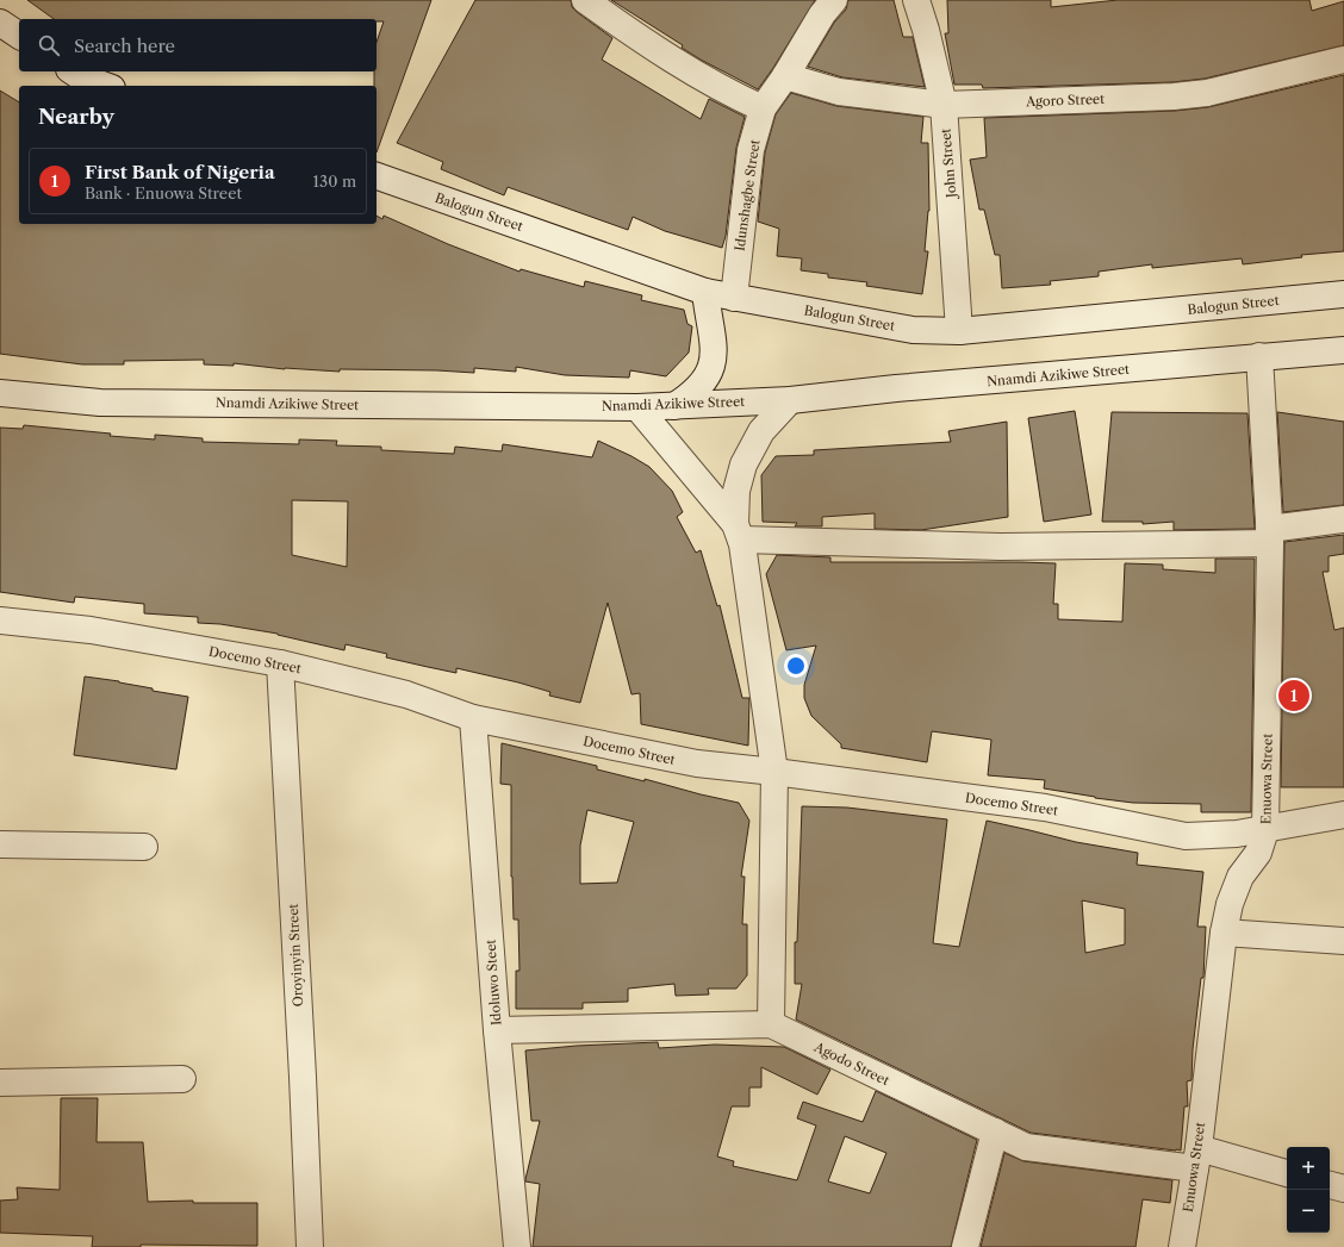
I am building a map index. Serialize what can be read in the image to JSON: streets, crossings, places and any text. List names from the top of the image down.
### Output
{
  "streets": {
    "street": [
      "Agoro Street",
      "John Street",
      "Idunshagbe Street",
      "Balogun Street",
      "Nnamdi Azikiwe Street",
      "Docemo Street",
      "Enuowa Street",
      "Oroyinyin Street",
      "Idoluwo Steet",
      "Agodo Street"
    ]
  },
  "crossings": [
    ["Agoro Street", "John Street"],
    ["Agoro Street", "Idunshagbe Street"],
    ["John Street", "Balogun Street"],
    ["Idunshagbe Street", "Balogun Street"],
    ["Nnamdi Azikiwe Street", "Enuowa Street"],
    ["Docemo Street", "Enuowa Street"],
    ["Docemo Street", "Oroyinyin Street"],
    ["Docemo Street", "Idoluwo Steet"],
    ["Enuowa Street", "Agodo Street"],
    ["Idoluwo Steet", "Agodo Street"]
  ],
  "page": {
    "search": "Search here",
    "heading": "Nearby",
    "list": [
      {
        "mark": "1",
        "name": "First Bank of Nigeria",
        "note": "Bank · Enuowa Street",
        "value": "130 m"
      }
    ],
    "pins": "1",
    "map_buttons": ["+", "−"]
  }
}
